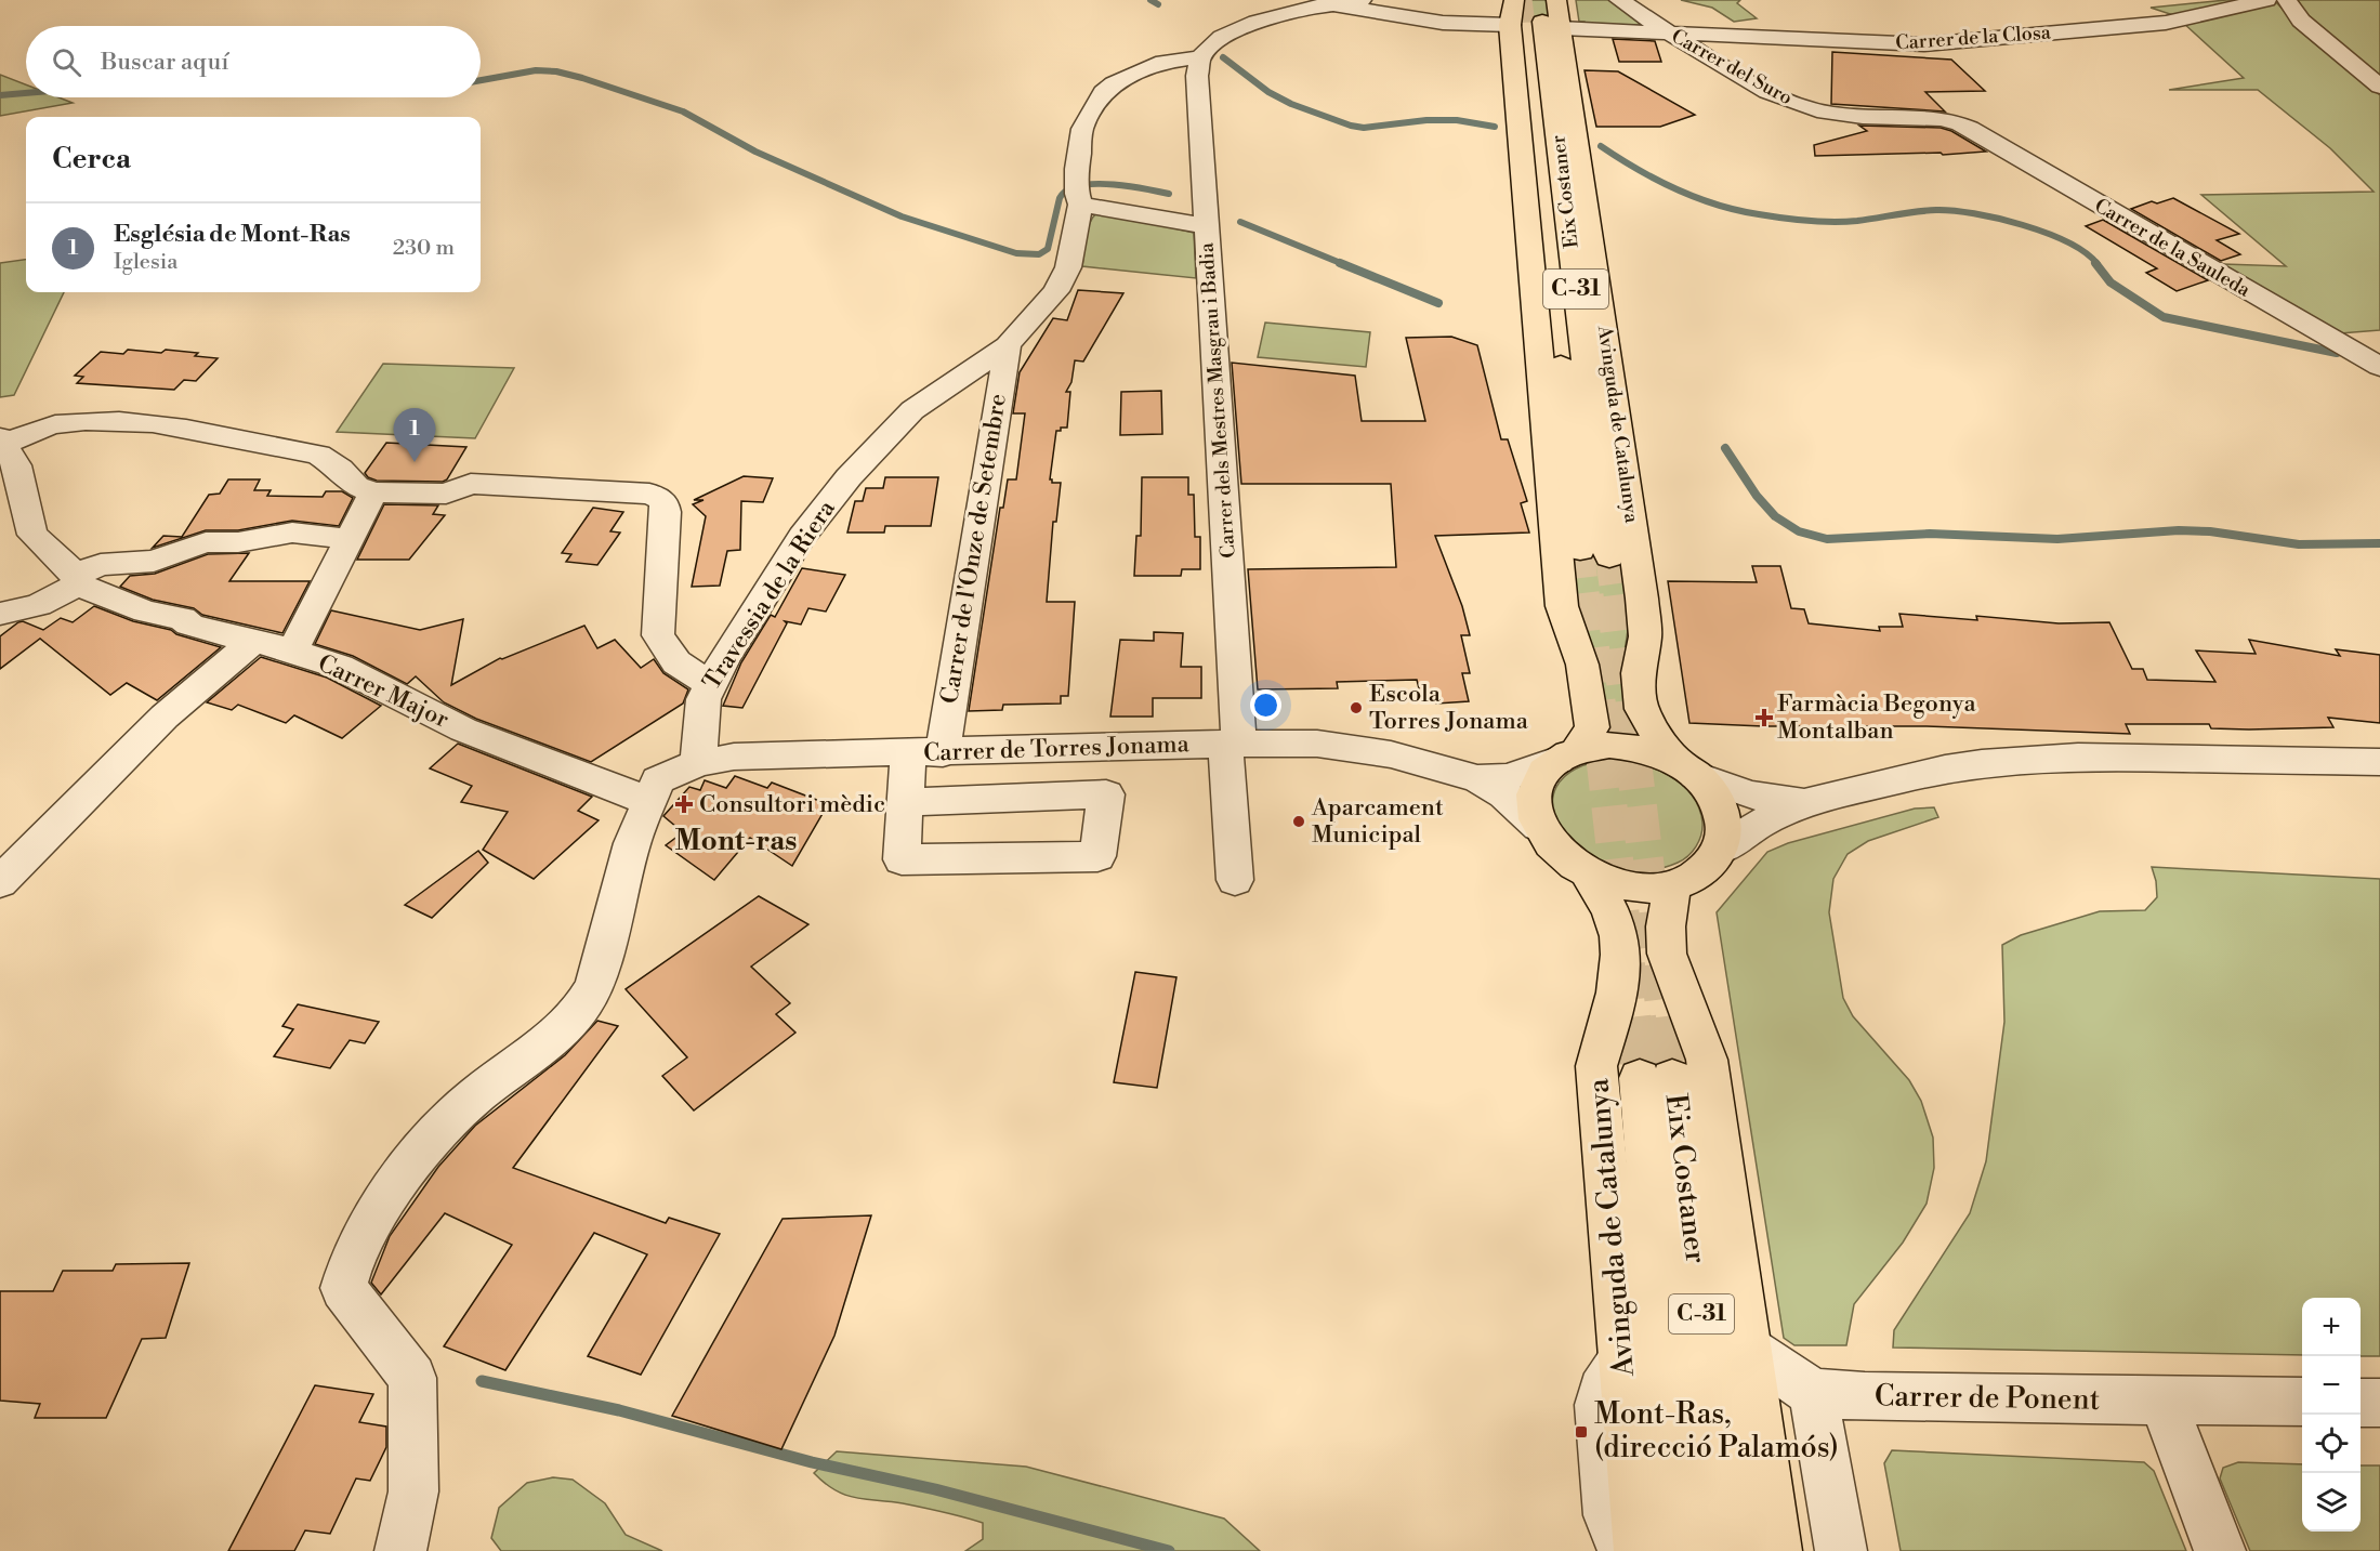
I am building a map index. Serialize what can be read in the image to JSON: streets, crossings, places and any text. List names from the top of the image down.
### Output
{
  "streets": {
    "main road": ["Eix Costaner", "C-31", "Avinguda de Catalunya"],
    "street": [
      "Carrer de la Closa",
      "Carrer del Suro",
      "Carrer de la Sauleda",
      "Carrer dels Mestres Masgrau i Badia",
      "Carrer de l'Onze de Setembre",
      "Travessia de la Riera",
      "Carrer Major",
      "Carrer de Torres Jonama",
      "Carrer de Ponent"
    ]
  },
  "crossings": [
    ["Carrer de la Closa", "Carrer del Suro"],
    ["Carrer de la Closa", "Eix Costaner"],
    ["Carrer de la Closa", "Avinguda de Catalunya"],
    ["Carrer del Suro", "Carrer de la Sauleda"],
    ["Eix Costaner", "Avinguda de Catalunya"],
    ["Carrer dels Mestres Masgrau i Badia", "Travessia de la Riera"],
    ["Carrer dels Mestres Masgrau i Badia", "Carrer de Torres Jonama"],
    ["Avinguda de Catalunya", "Carrer de Torres Jonama"],
    ["Carrer de l'Onze de Setembre", "Travessia de la Riera"],
    ["Carrer de l'Onze de Setembre", "Carrer de Torres Jonama"],
    ["Travessia de la Riera", "Carrer de Torres Jonama"],
    ["Carrer Major", "Carrer de Torres Jonama"]
  ],
  "districts": ["Mont-ras"],
  "places": {
    "other": ["Escola Torres Jonama", "Aparcament Municipal"],
    "health": ["Farmàcia Begonya Montalban", "Consultori mèdic"],
    "transit": ["Mont-Ras, (direcció Palamós)"]
  },
  "page": {
    "search": "Buscar aquí",
    "heading": "Cerca",
    "list": [
      {
        "mark": "1",
        "name": "Església de Mont-Ras",
        "note": "Iglesia",
        "value": "230 m"
      }
    ],
    "pins": "1",
    "map_buttons": ["+", "−"]
  }
}
